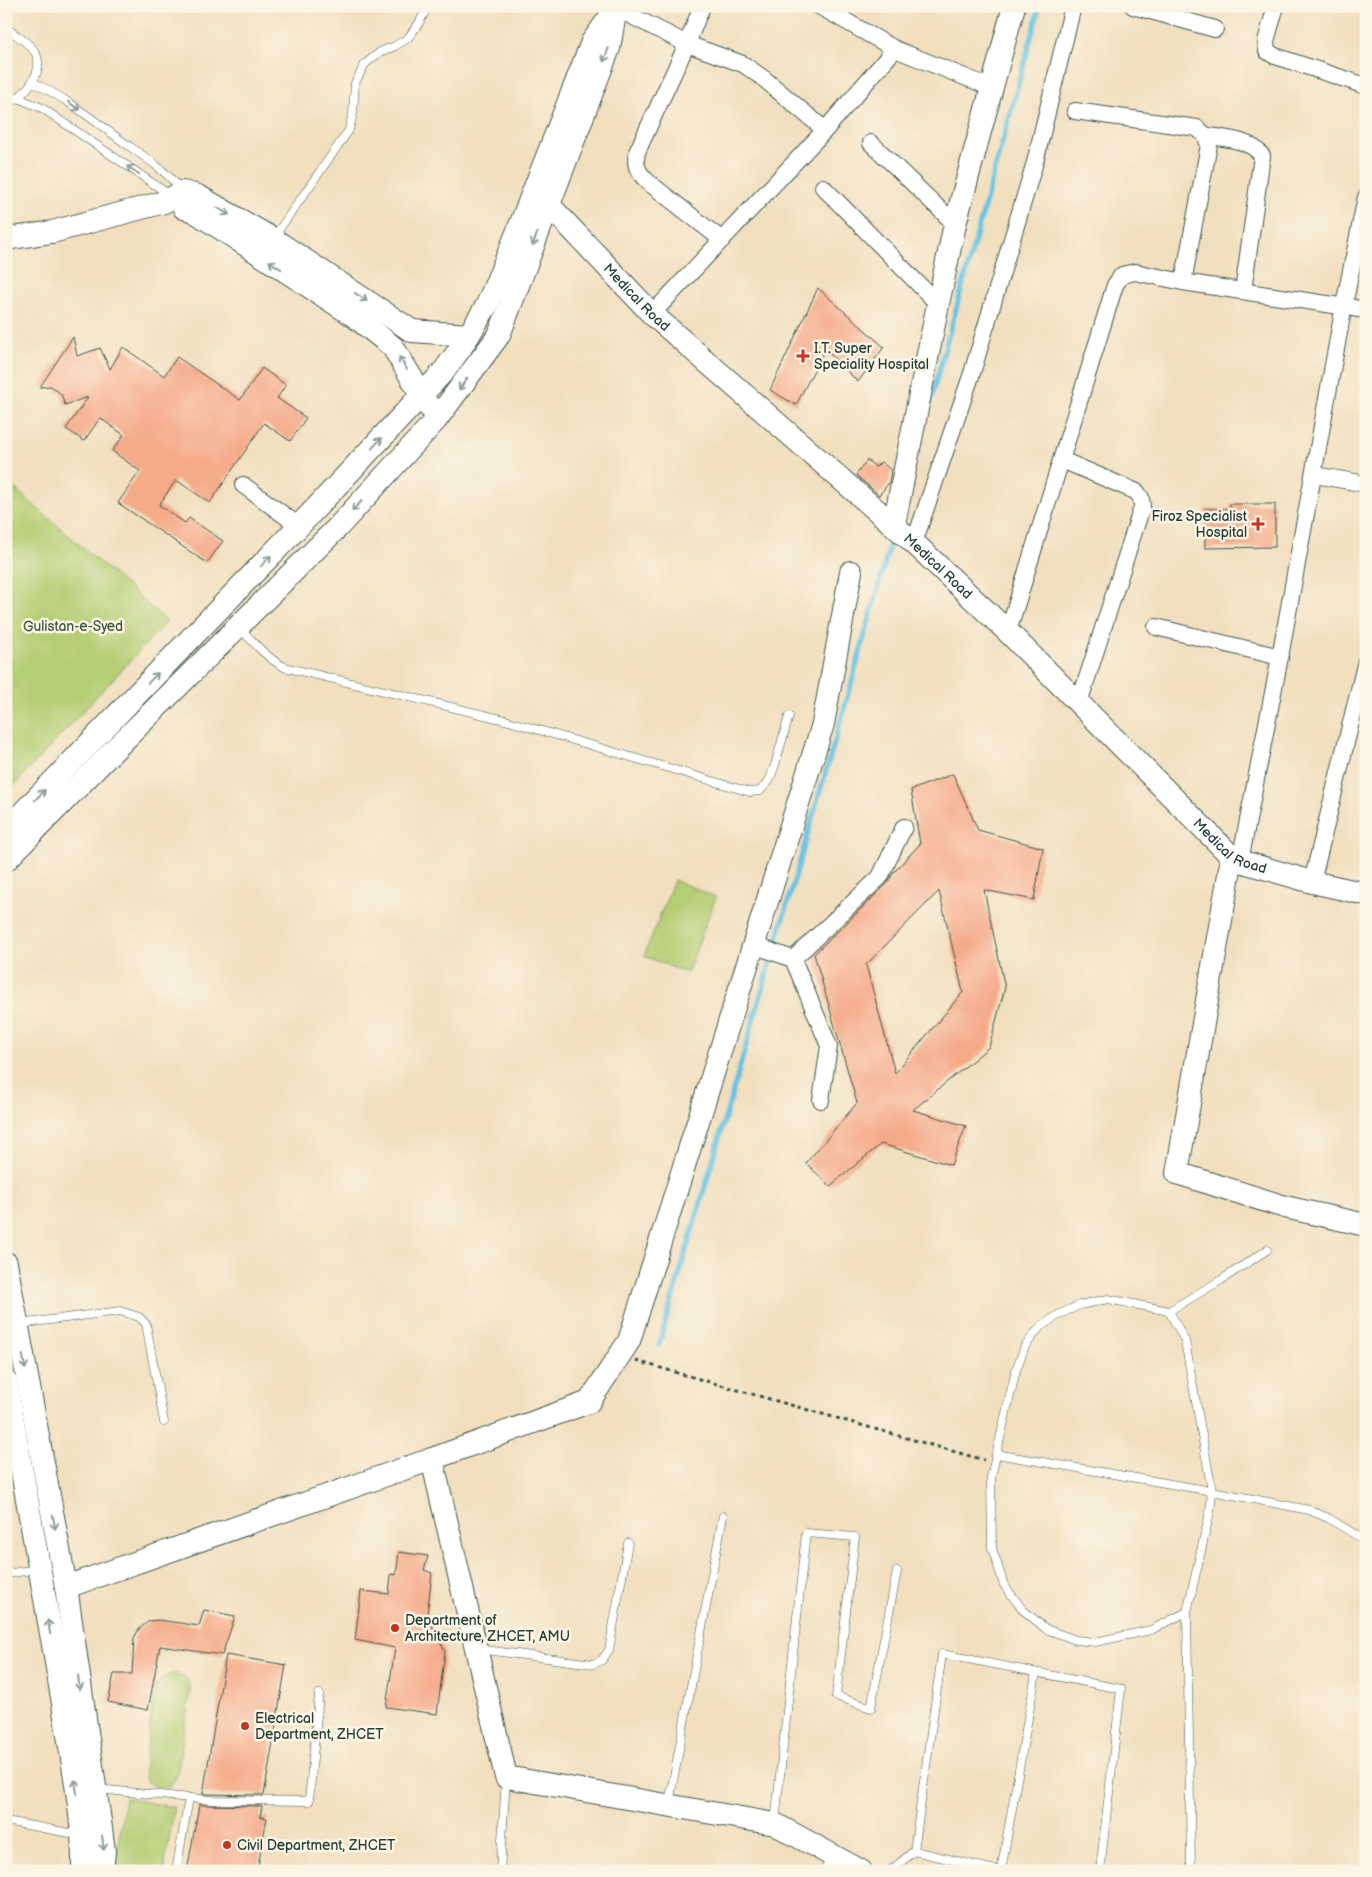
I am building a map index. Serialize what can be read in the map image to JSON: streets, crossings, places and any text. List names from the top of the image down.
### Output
{
  "streets": {
    "street": ["Medical Road"]
  },
  "parks": ["Gulistan-e-Syed"],
  "places": {
    "health": ["I.T. Super Speciality Hospital", "Firoz Specialist Hospital"],
    "other": ["Department of Architecture, ZHCET, AMU", "Electrical Department, ZHCET", "Civil Department, ZHCET"]
  }
}
